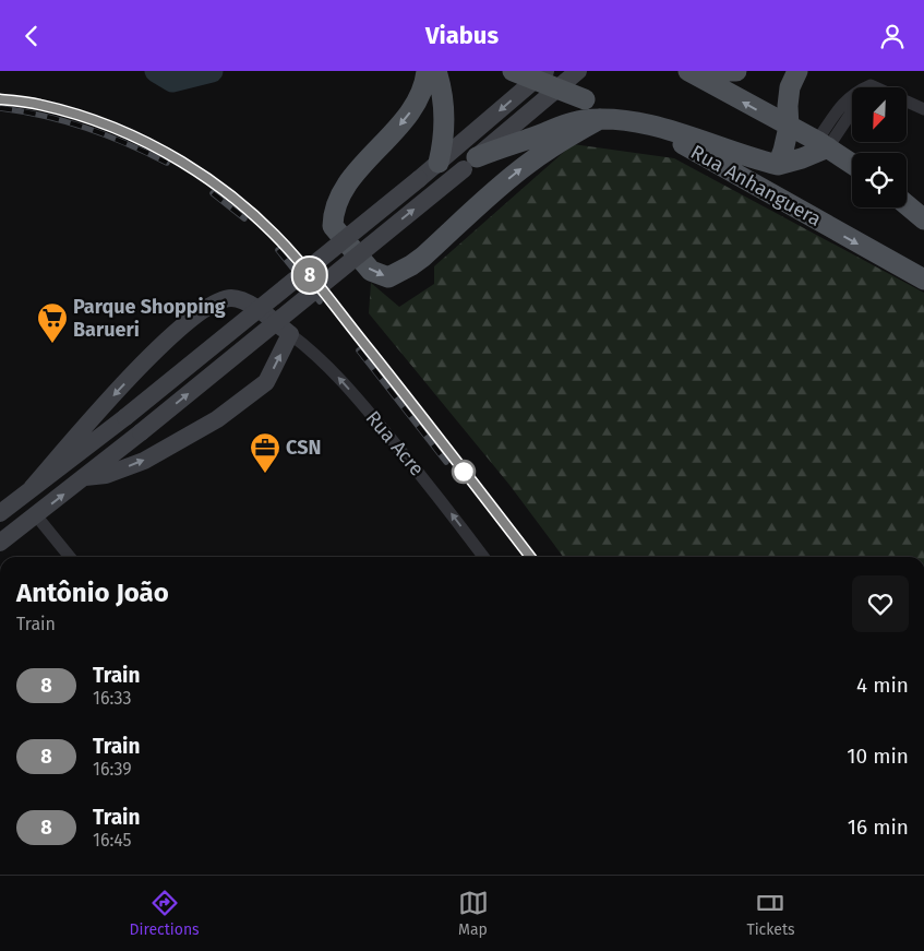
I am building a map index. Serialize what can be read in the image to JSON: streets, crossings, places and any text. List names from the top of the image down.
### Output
{
  "streets": {
    "main road": ["Rua Anhanguera"],
    "street": ["Rua Acre"]
  },
  "one_way": ["Rua Acre"],
  "places": {
    "supermarket": ["Parque Shopping Barueri"],
    "office": ["CSN"]
  },
  "north": "bottom left",
  "page": {
    "header": "Viabus",
    "on_map": "8",
    "heading": ["Antônio João", "Train"],
    "list": [
      {
        "mark": "8",
        "name": "Train",
        "note": "16:33",
        "value": "4 min"
      },
      {
        "mark": "8",
        "name": "Train",
        "note": "16:39",
        "value": "10 min"
      },
      {
        "mark": "8",
        "name": "Train",
        "note": "16:45",
        "value": "16 min"
      }
    ],
    "tabs": ["Directions", "Map", "Tickets"]
  }
}
